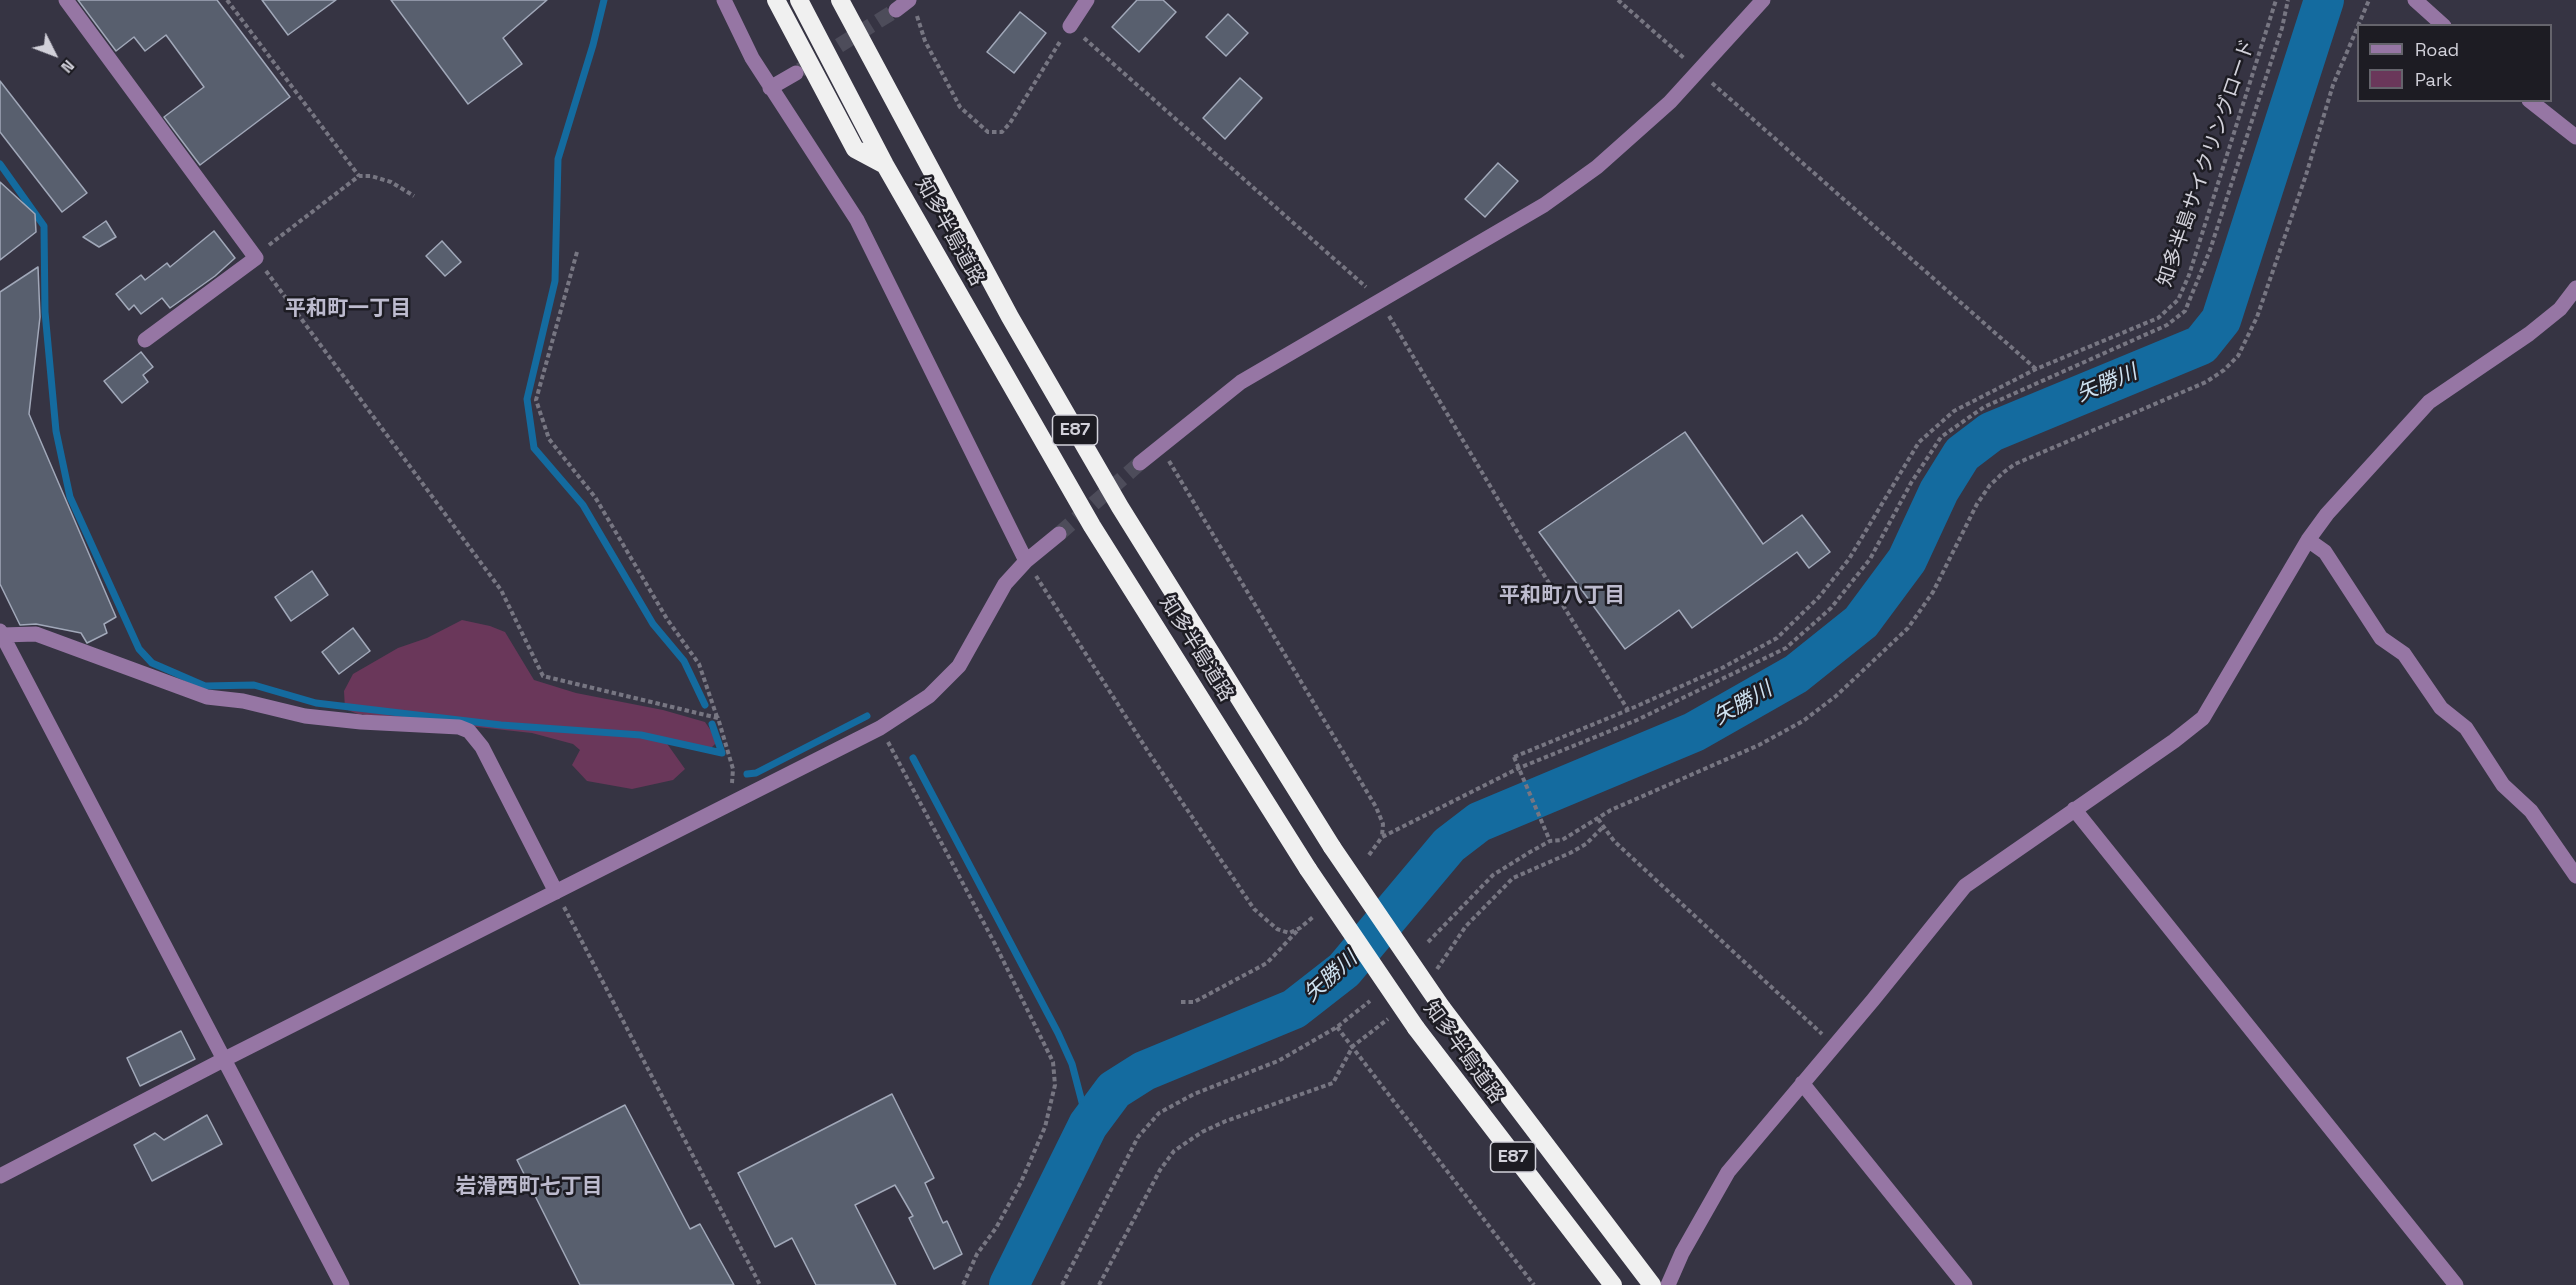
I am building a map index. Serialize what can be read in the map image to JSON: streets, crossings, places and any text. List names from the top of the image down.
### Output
{
  "streets": {
    "highway": ["知多半島道路", "E87"],
    "path": ["知多半島サイクリングロード"]
  },
  "districts": ["平和町一丁目", "平和町八丁目", "岩滑西町七丁目"],
  "water": ["矢勝川"],
  "legend": ["Road", "Park"],
  "north": "bottom right"
}
